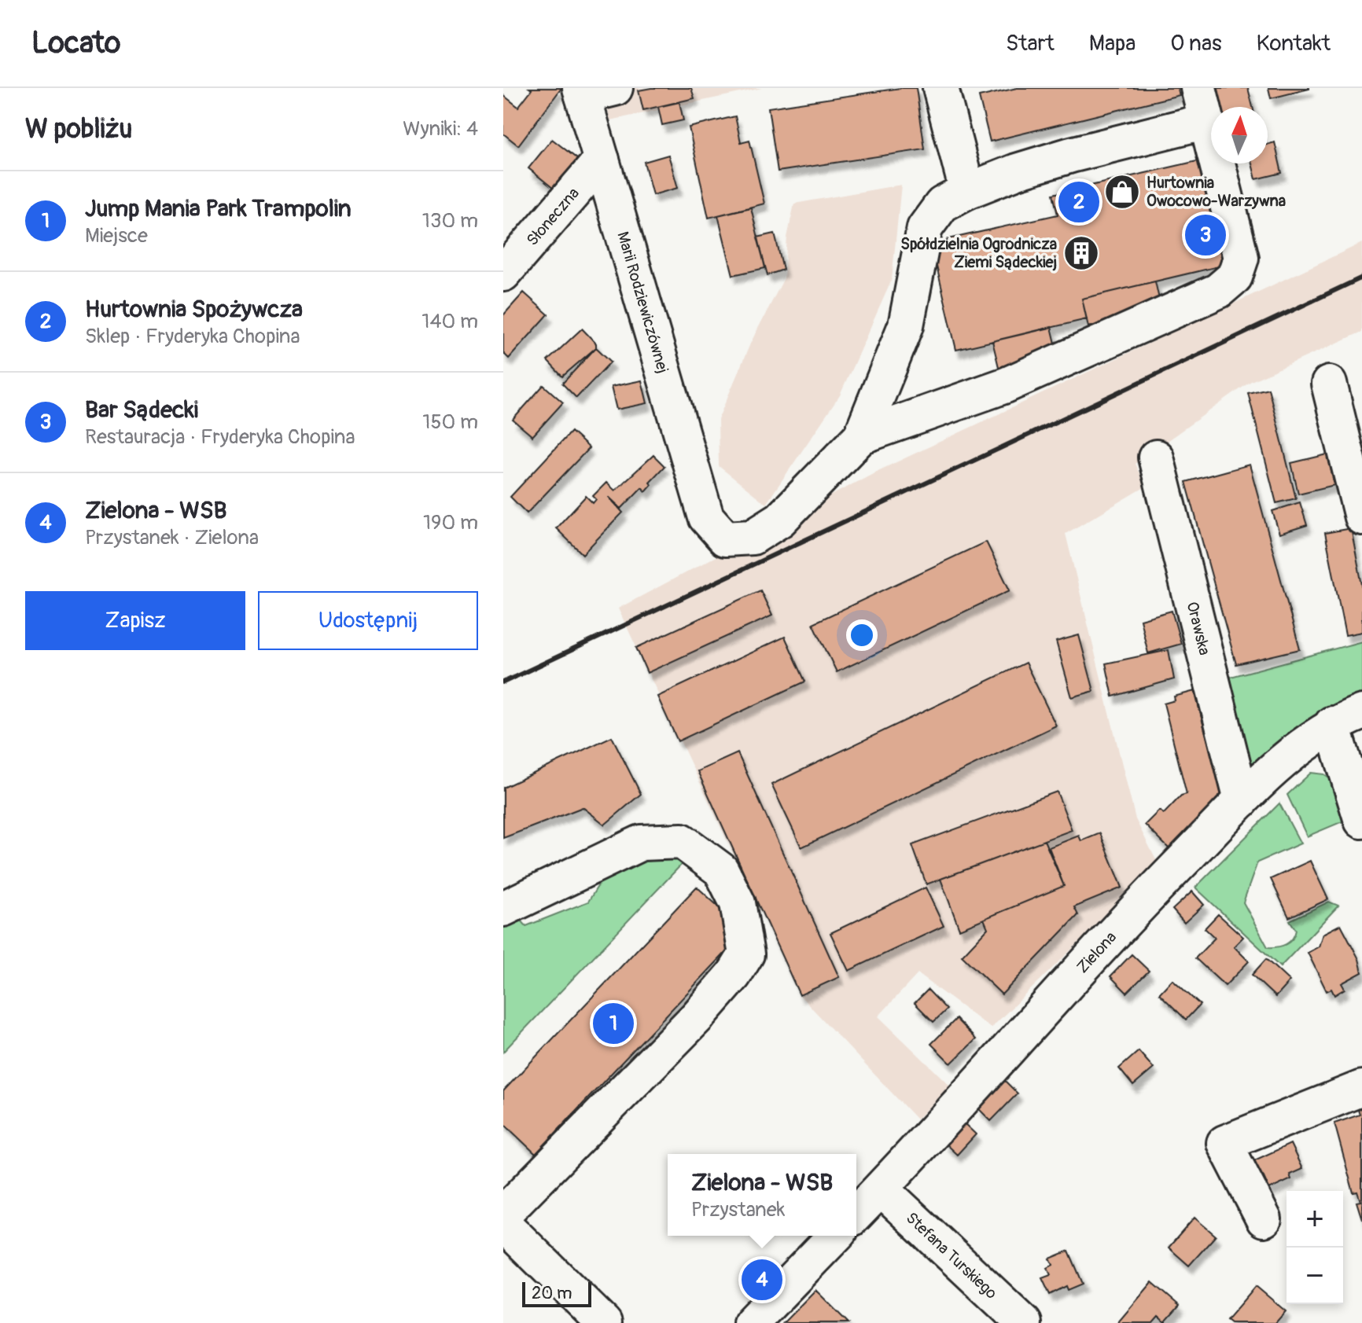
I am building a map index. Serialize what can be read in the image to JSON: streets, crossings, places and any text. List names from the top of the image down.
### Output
{
  "streets": {
    "street": [
      "Słoneczna",
      "Marii Rodziewiczównej",
      "Orawska",
      "Zielona",
      "Stefana Turskiego"
    ]
  },
  "crossings": [
    ["Słoneczna", "Marii Rodziewiczównej"],
    ["Orawska", "Zielona"],
    ["Zielona", "Stefana Turskiego"]
  ],
  "places": {
    "shop": ["Hurtownia Owocowo-Warzywna"],
    "building": ["Spółdzielnia Ogrodnicza Ziemi Sądeckiej"]
  },
  "scale_bar": "20 m",
  "north": "top",
  "page": {
    "header": "Locato",
    "nav": [
      "Start",
      "Mapa",
      "O nas",
      "Kontakt"
    ],
    "heading": ["W pobliżu", "Wyniki: 4"],
    "list": [
      {
        "mark": "1",
        "name": "Jump Mania Park Trampolin",
        "note": "Miejsce",
        "value": "130 m"
      },
      {
        "mark": "2",
        "name": "Hurtownia Spożywcza",
        "note": "Sklep · Fryderyka Chopina",
        "value": "140 m"
      },
      {
        "mark": "3",
        "name": "Bar Sądecki",
        "note": "Restauracja · Fryderyka Chopina",
        "value": "150 m"
      },
      {
        "mark": "4",
        "name": "Zielona - WSB",
        "note": "Przystanek · Zielona",
        "value": "190 m"
      }
    ],
    "pins": [
      "2",
      "3",
      "1",
      "4"
    ],
    "buttons": ["Zapisz", "Udostępnij"],
    "popup": ["Zielona - WSB", "Przystanek"],
    "map_buttons": ["+", "−"],
    "scale": "20 m"
  }
}
